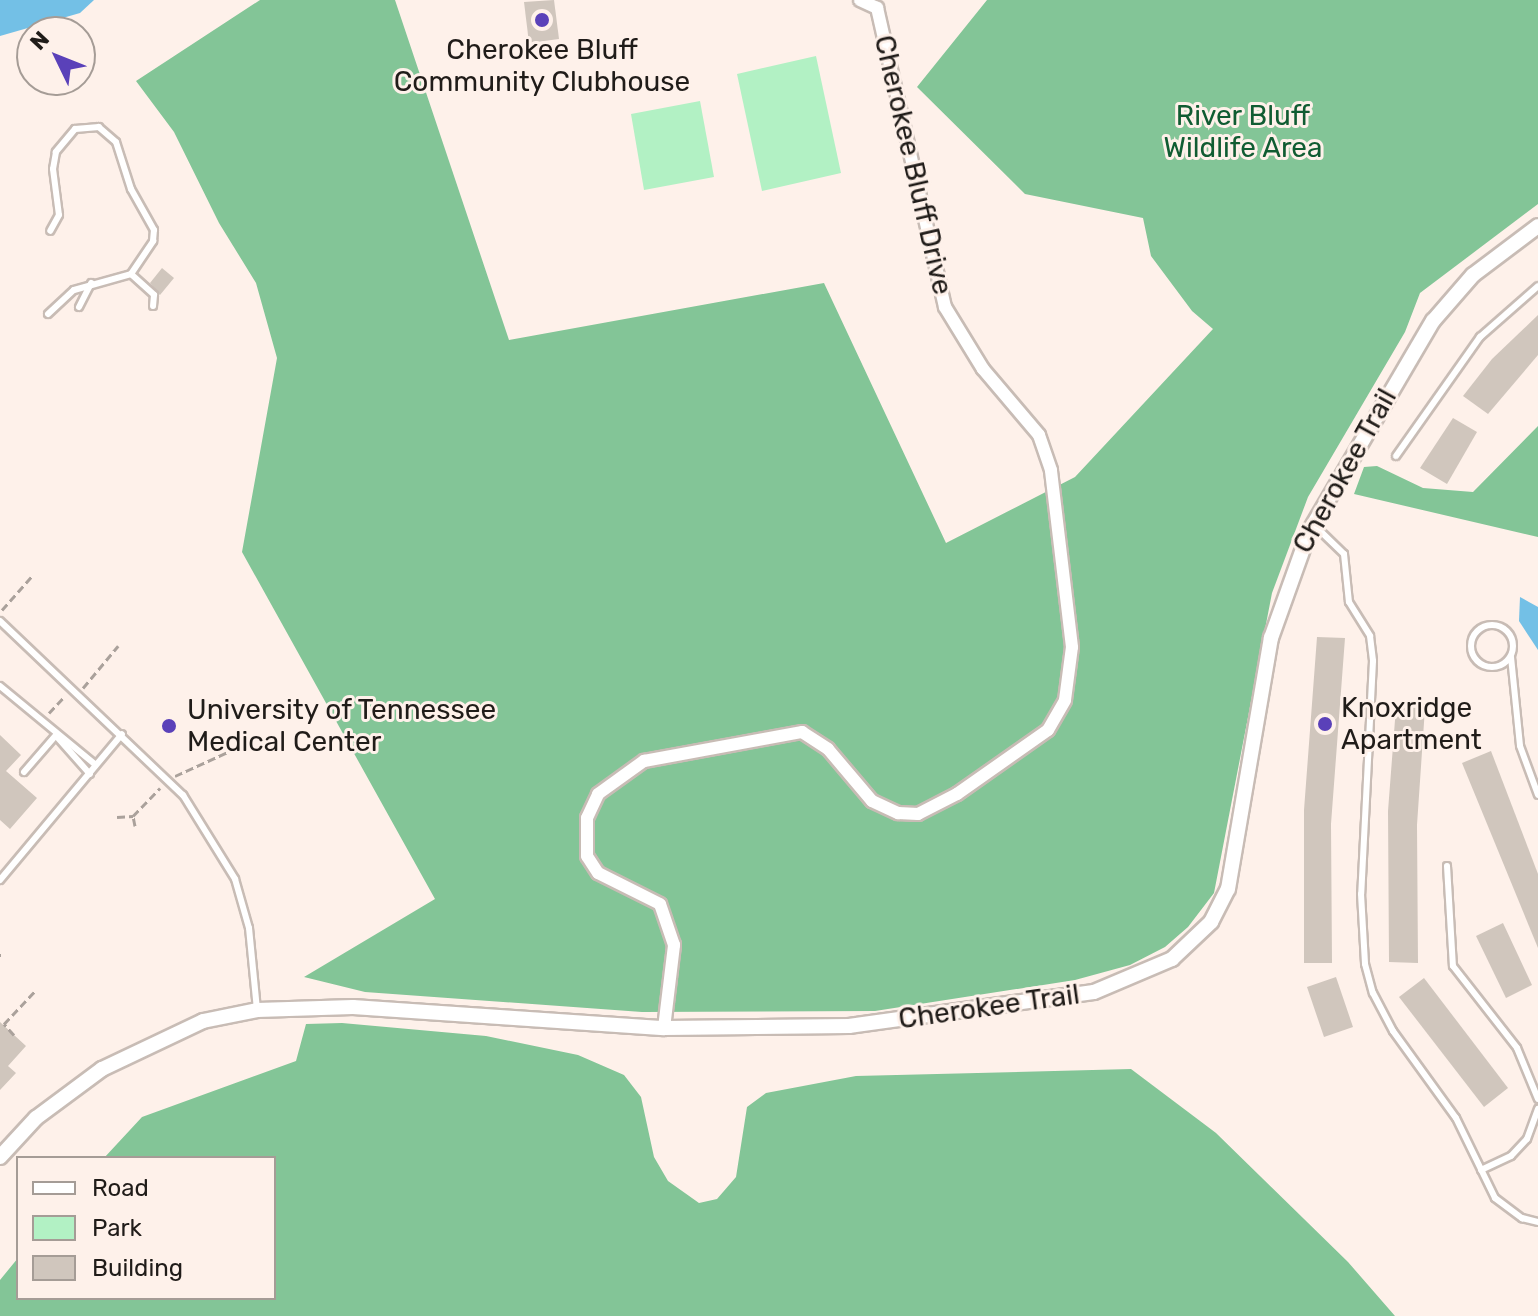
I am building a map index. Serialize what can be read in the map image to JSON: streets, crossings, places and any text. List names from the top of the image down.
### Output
{
  "streets": {
    "street": ["Cherokee Bluff Drive", "Cherokee Trail"]
  },
  "crossings": [
    ["Cherokee Bluff Drive", "Cherokee Trail"]
  ],
  "parks": ["River Bluff Wildlife Area"],
  "places": ["Cherokee Bluff Community Clubhouse", "Knoxridge Apartment", "University of Tennessee Medical Center"],
  "legend": ["Road", "Park", "Building"],
  "north": "top left"
}
